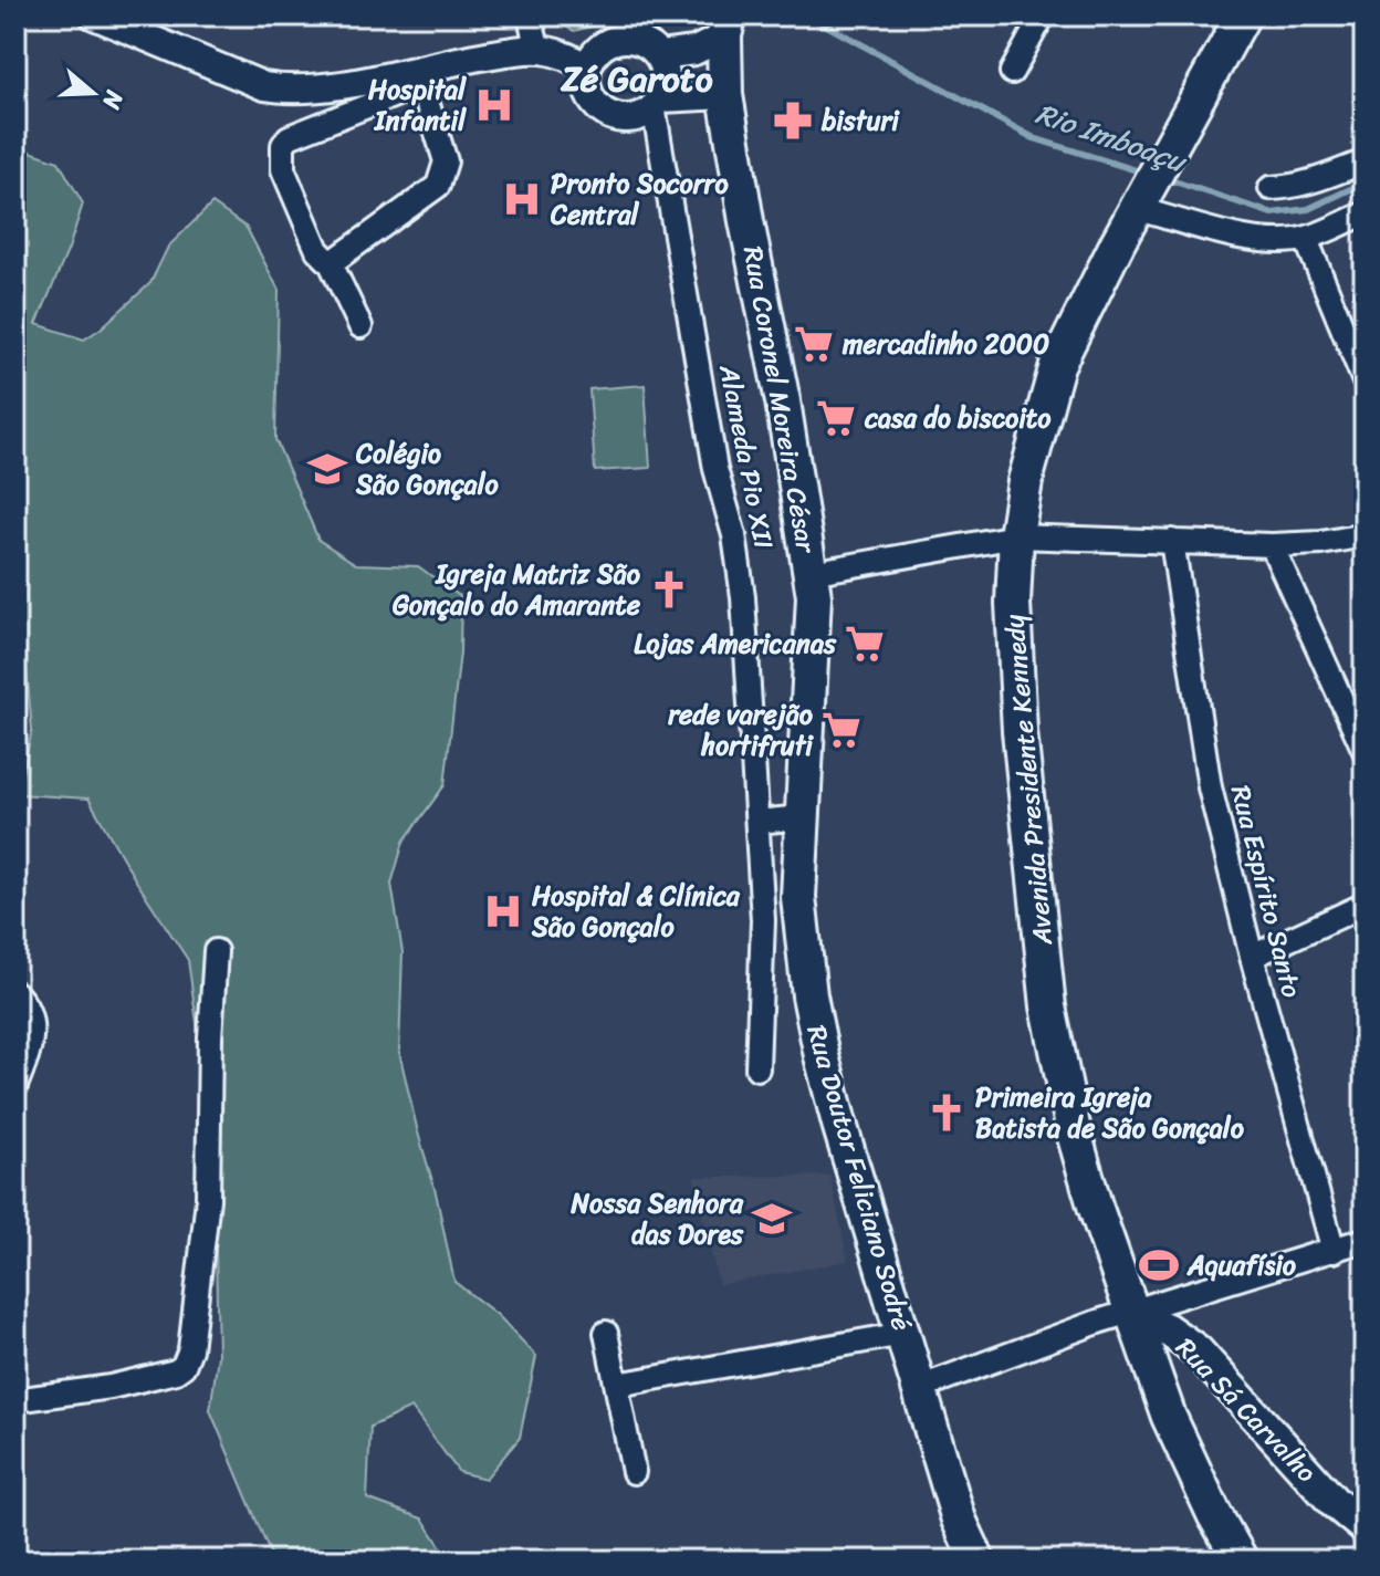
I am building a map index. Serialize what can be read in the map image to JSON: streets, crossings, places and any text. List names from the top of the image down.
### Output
{
  "streets": {
    "main road": [
      "Rua Coronel Moreira César",
      "Avenida Presidente Kennedy",
      "Rua Doutor Feliciano Sodré",
      "Rua Sá Carvalho"
    ],
    "street": ["Alameda Pio XII", "Rua Espírito Santo"]
  },
  "crossings": [
    ["Rua Coronel Moreira César", "Rua Doutor Feliciano Sodré"],
    ["Avenida Presidente Kennedy", "Rua Sá Carvalho"]
  ],
  "districts": ["Zé Garoto"],
  "water": ["Rio Imboaçu"],
  "places": {
    "hospital": ["Hospital Infantil", "Pronto Socorro Central", "Hospital & Clínica São Gonçalo"],
    "pharmacy": ["bisturi"],
    "supermarket": [
      "mercadinho 2000",
      "casa do biscoito",
      "Lojas Americanas",
      "rede varejão hortifruti"
    ],
    "school or university": ["Colégio São Gonçalo", "Nossa Senhora das Dores"],
    "church": ["Igreja Matriz São Gonçalo do Amarante", "Primeira Igreja Batista de São Gonçalo"],
    "sports": ["Aquafísio"]
  },
  "north": "right"
}
